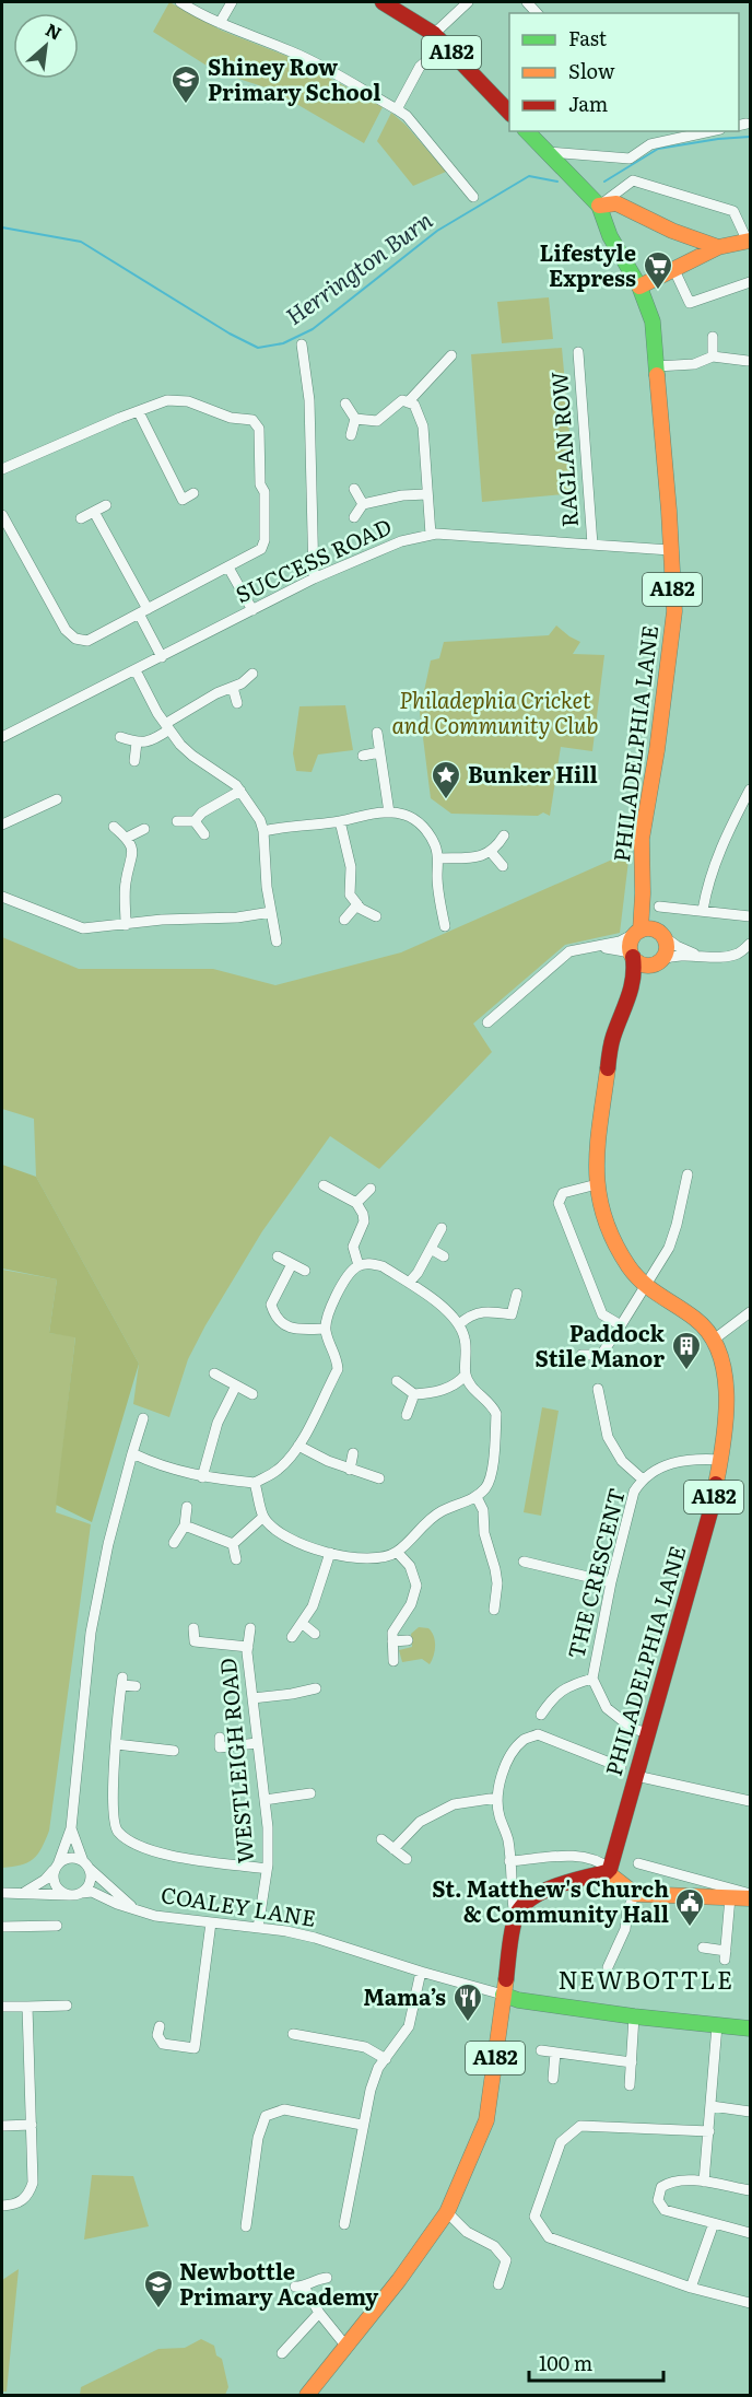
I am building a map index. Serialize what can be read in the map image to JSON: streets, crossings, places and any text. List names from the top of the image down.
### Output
{
  "streets": {
    "main road": ["A182", "PHILADELPHIA LANE"],
    "street": [
      "RAGLAN ROW",
      "SUCCESS ROAD",
      "THE CRESCENT",
      "WESTLEIGH ROAD",
      "COALEY LANE"
    ]
  },
  "crossings": [
    ["A182", "PHILADELPHIA LANE"],
    ["A182", "COALEY LANE"],
    ["RAGLAN ROW", "SUCCESS ROAD"],
    ["SUCCESS ROAD", "PHILADELPHIA LANE"],
    ["PHILADELPHIA LANE", "THE CRESCENT"],
    ["WESTLEIGH ROAD", "COALEY LANE"]
  ],
  "districts": ["NEWBOTTLE"],
  "water": ["Herrington Burn"],
  "parks": ["Philadephia Cricket and Community Club"],
  "places": {
    "school or university": ["Shiney Row Primary School", "Newbottle Primary Academy"],
    "supermarket": ["Lifestyle Express"],
    "place": ["Bunker Hill"],
    "building": ["Paddock Stile Manor"],
    "public building": ["St. Matthew's Church & Community Hall"],
    "restaurant": ["Mama’s"]
  },
  "legend": ["Fast", "Slow", "Jam"],
  "scale_bar": "100 m",
  "north": "top right"
}
